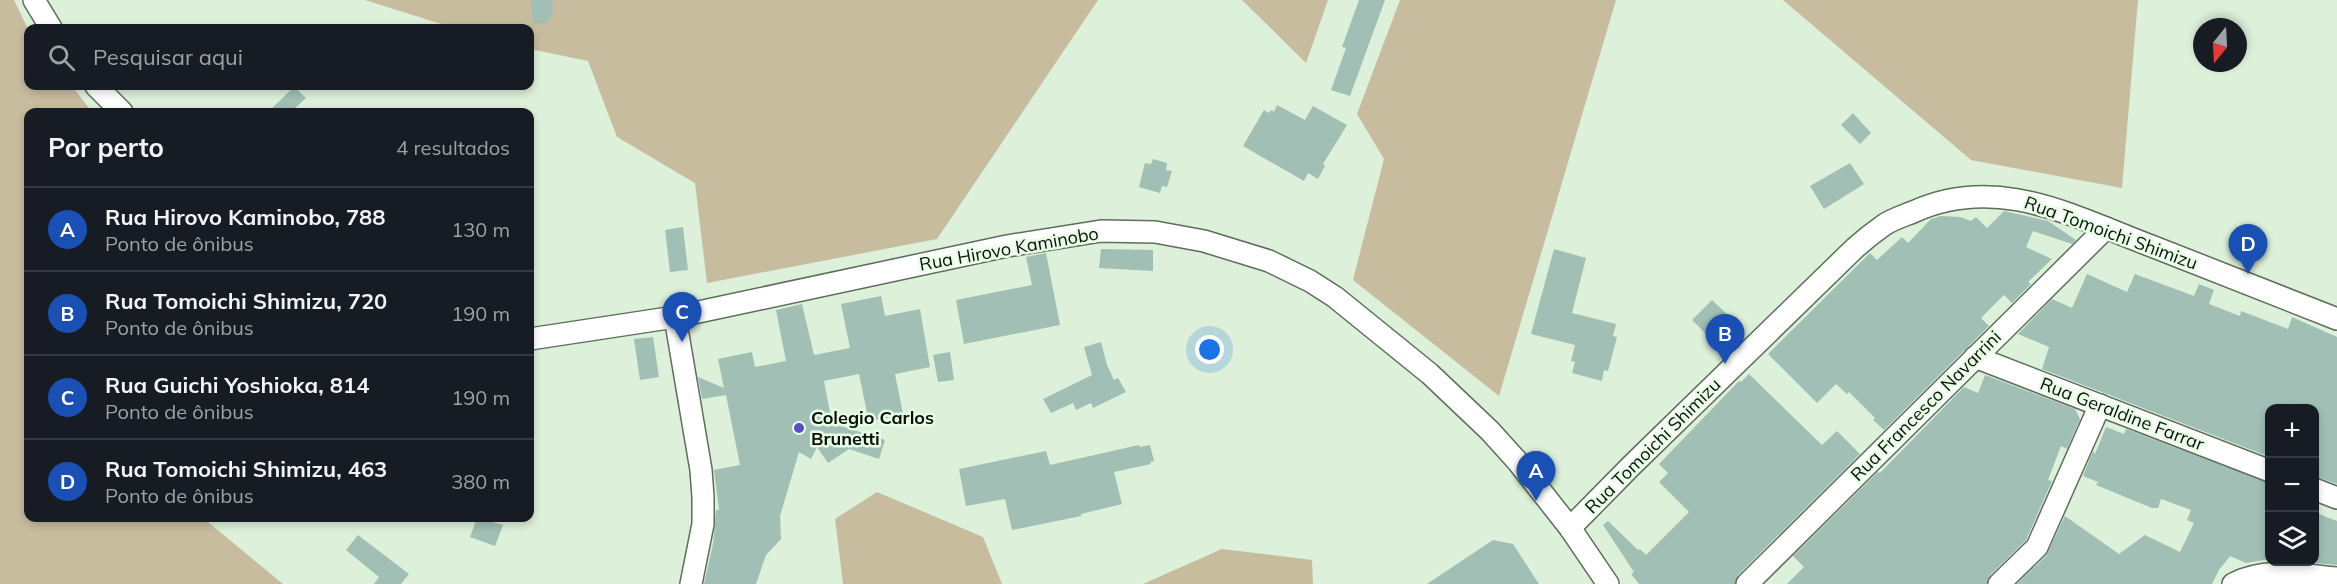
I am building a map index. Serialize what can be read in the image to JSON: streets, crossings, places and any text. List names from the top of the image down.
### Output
{
  "streets": {
    "street": [
      "Rua Tomoichi Shimizu",
      "Rua Hirovo Kaminobo",
      "Rua Francesco Navarrini",
      "Rua Geraldine Farrar"
    ]
  },
  "crossings": [
    ["Rua Tomoichi Shimizu", "Rua Hirovo Kaminobo"],
    ["Rua Tomoichi Shimizu", "Rua Francesco Navarrini"],
    ["Rua Francesco Navarrini", "Rua Geraldine Farrar"]
  ],
  "places": ["Colegio Carlos Brunetti"],
  "north": "bottom",
  "page": {
    "search": "Pesquisar aqui",
    "heading": ["Por perto", "4 resultados"],
    "list": [
      {
        "mark": "A",
        "name": "Rua Hirovo Kaminobo, 788",
        "note": "Ponto de ônibus",
        "value": "130 m"
      },
      {
        "mark": "B",
        "name": "Rua Tomoichi Shimizu, 720",
        "note": "Ponto de ônibus",
        "value": "190 m"
      },
      {
        "mark": "C",
        "name": "Rua Guichi Yoshioka, 814",
        "note": "Ponto de ônibus",
        "value": "190 m"
      },
      {
        "mark": "D",
        "name": "Rua Tomoichi Shimizu, 463",
        "note": "Ponto de ônibus",
        "value": "380 m"
      }
    ],
    "pins": [
      "D",
      "C",
      "B",
      "A"
    ],
    "map_buttons": ["+", "−"]
  }
}
